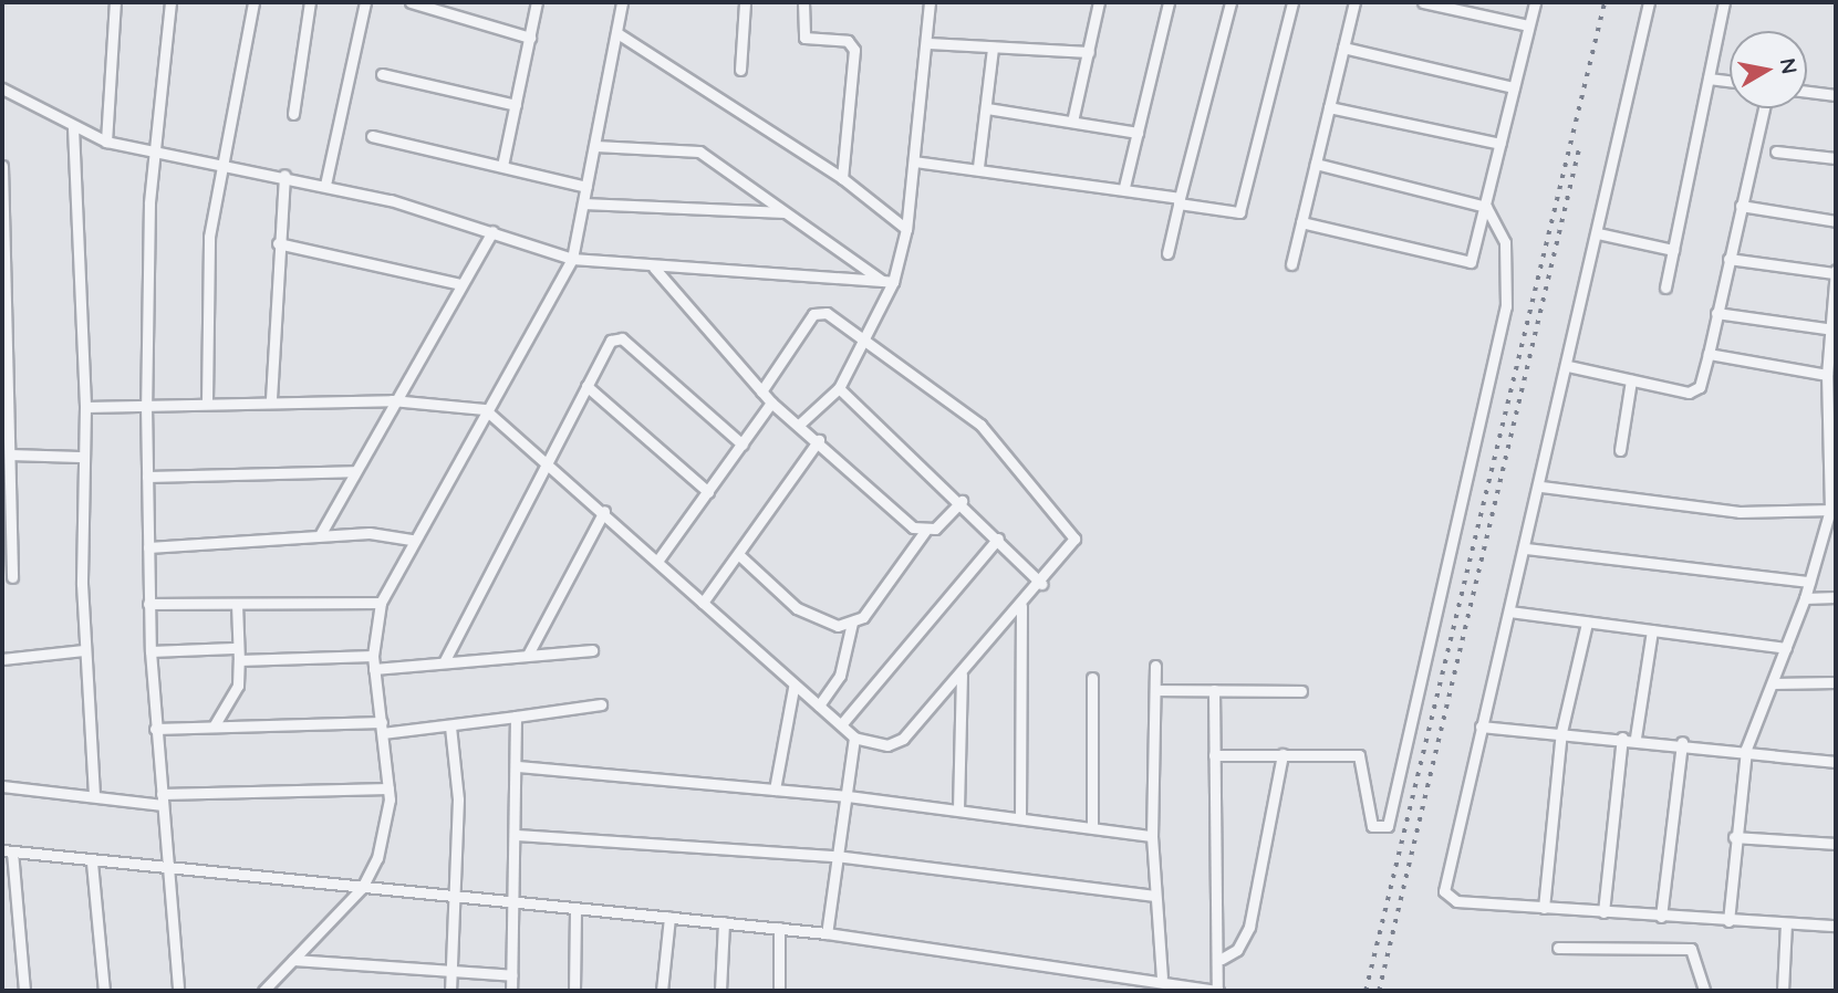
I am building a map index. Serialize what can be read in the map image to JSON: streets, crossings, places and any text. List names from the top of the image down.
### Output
{
  "north": "right"
}
